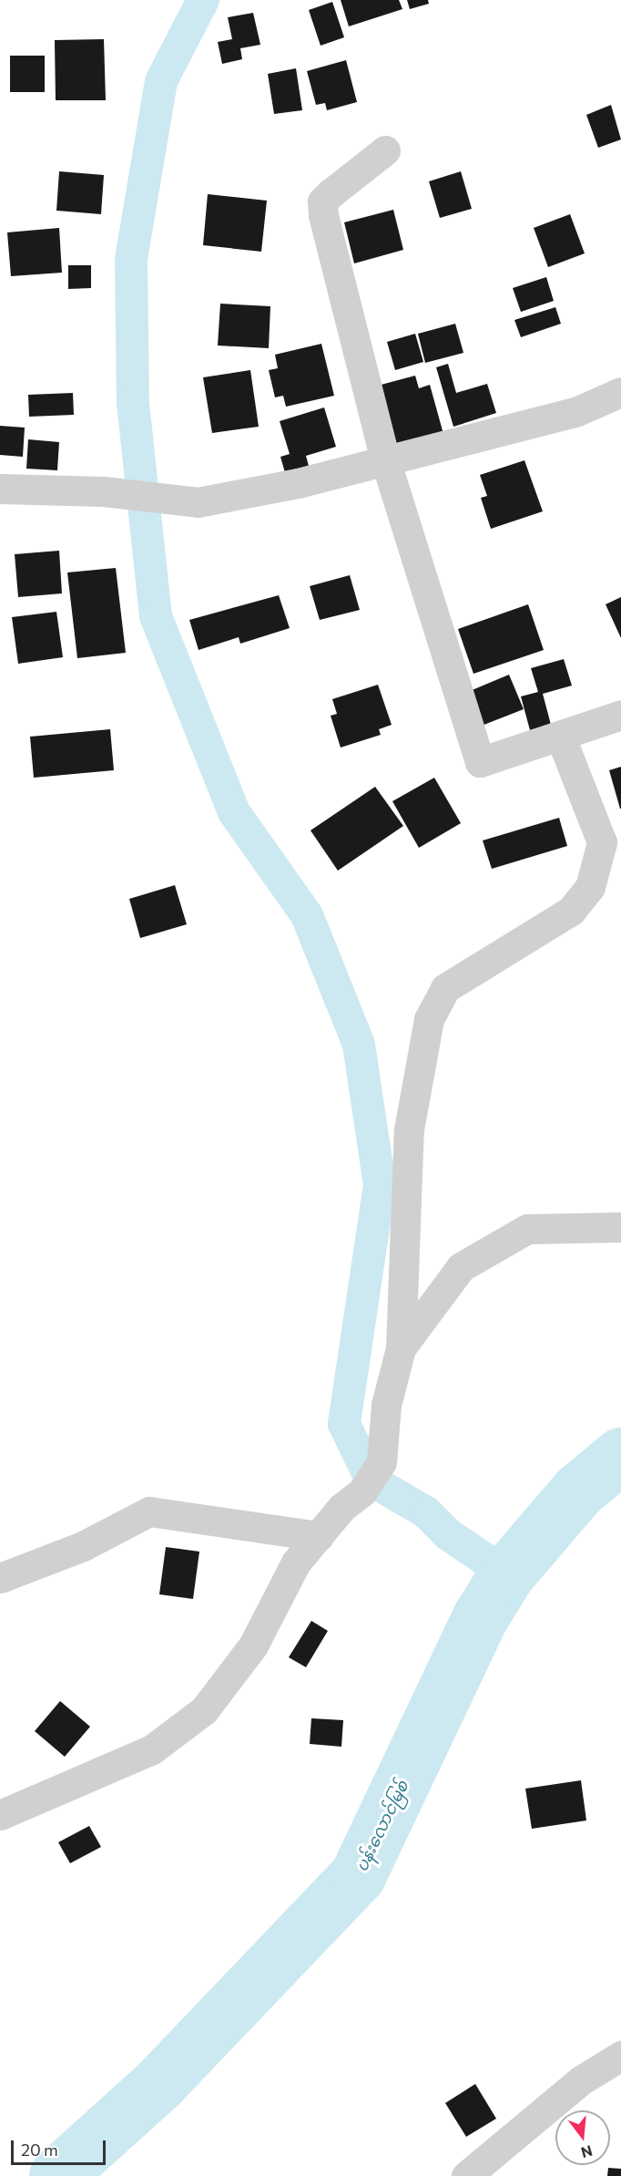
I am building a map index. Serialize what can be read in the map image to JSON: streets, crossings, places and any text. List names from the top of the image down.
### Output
{
  "water": ["ပန်းလောင်မြစ်"],
  "scale_bar": "20 m",
  "north": "bottom"
}
